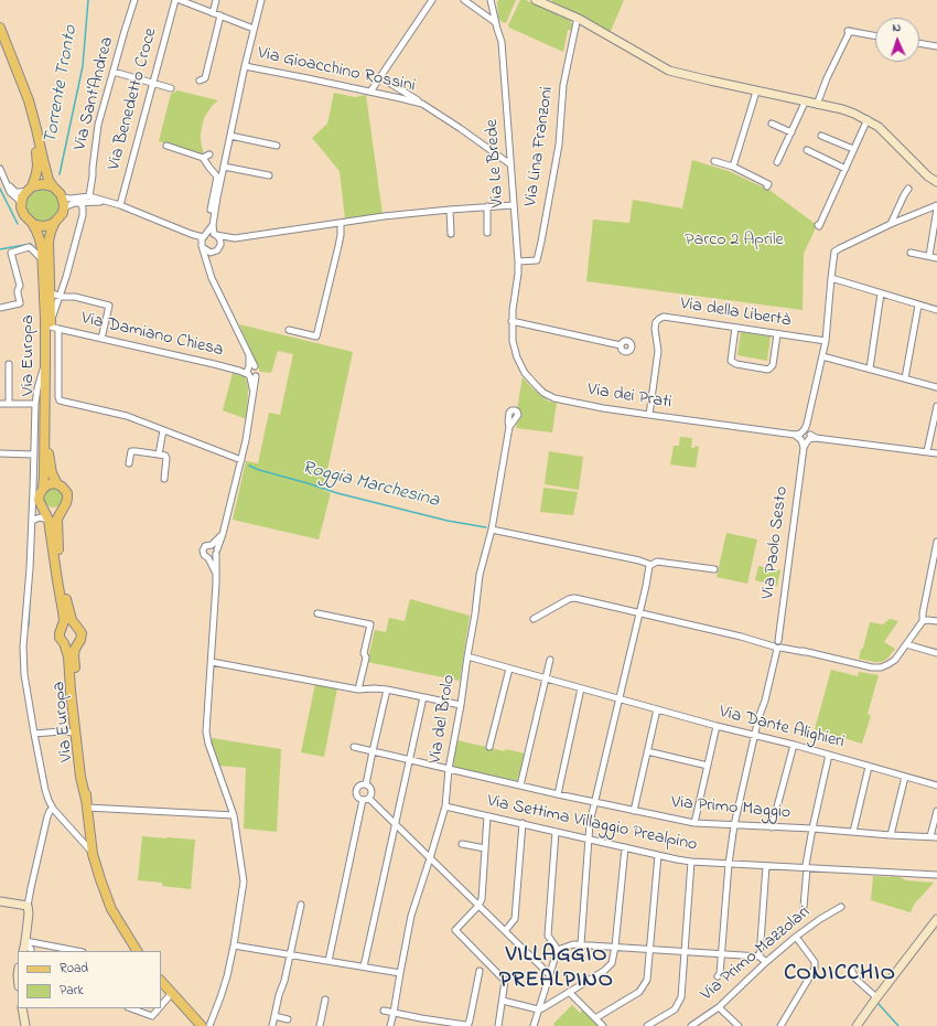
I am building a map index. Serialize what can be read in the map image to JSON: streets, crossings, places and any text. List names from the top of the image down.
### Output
{
  "streets": {
    "main road": ["Via Europa"],
    "street": [
      "Via Gioacchino Rossini",
      "Via Sant'Andrea",
      "Via Benedetto Croce",
      "Via Lina Franzoni",
      "Via Le Brede",
      "Via della Libertà",
      "Via Damiano Chiesa",
      "Via dei Prati",
      "Via Paolo Sesto",
      "Via del Brolo",
      "Via Dante Alighieri",
      "Via Primo Maggio",
      "Via Settima Villaggio Prealpino",
      "Via Primo Mazzolari"
    ]
  },
  "crossings": [
    ["Via Gioacchino Rossini", "Via Le Brede"],
    ["Via Lina Franzoni", "Via Le Brede"],
    ["Via Le Brede", "Via dei Prati"],
    ["Via della Libertà", "Via dei Prati"],
    ["Via della Libertà", "Via Paolo Sesto"],
    ["Via Damiano Chiesa", "Via Europa"],
    ["Via dei Prati", "Via Paolo Sesto"],
    ["Via Paolo Sesto", "Via Dante Alighieri"],
    ["Via Paolo Sesto", "Via Primo Maggio"],
    ["Via Paolo Sesto", "Via Settima Villaggio Prealpino"],
    ["Via del Brolo", "Via Dante Alighieri"],
    ["Via del Brolo", "Via Primo Maggio"],
    ["Via del Brolo", "Via Settima Villaggio Prealpino"],
    ["Via Primo Maggio", "Via Settima Villaggio Prealpino"]
  ],
  "districts": ["VILLAGGIO PREALPINO", "CONICCHIO"],
  "water": ["Torrente Tronto", "Roggia Marchesina"],
  "parks": ["Parco 2 Aprile"],
  "legend": ["Road", "Park"],
  "north": "top"
}
